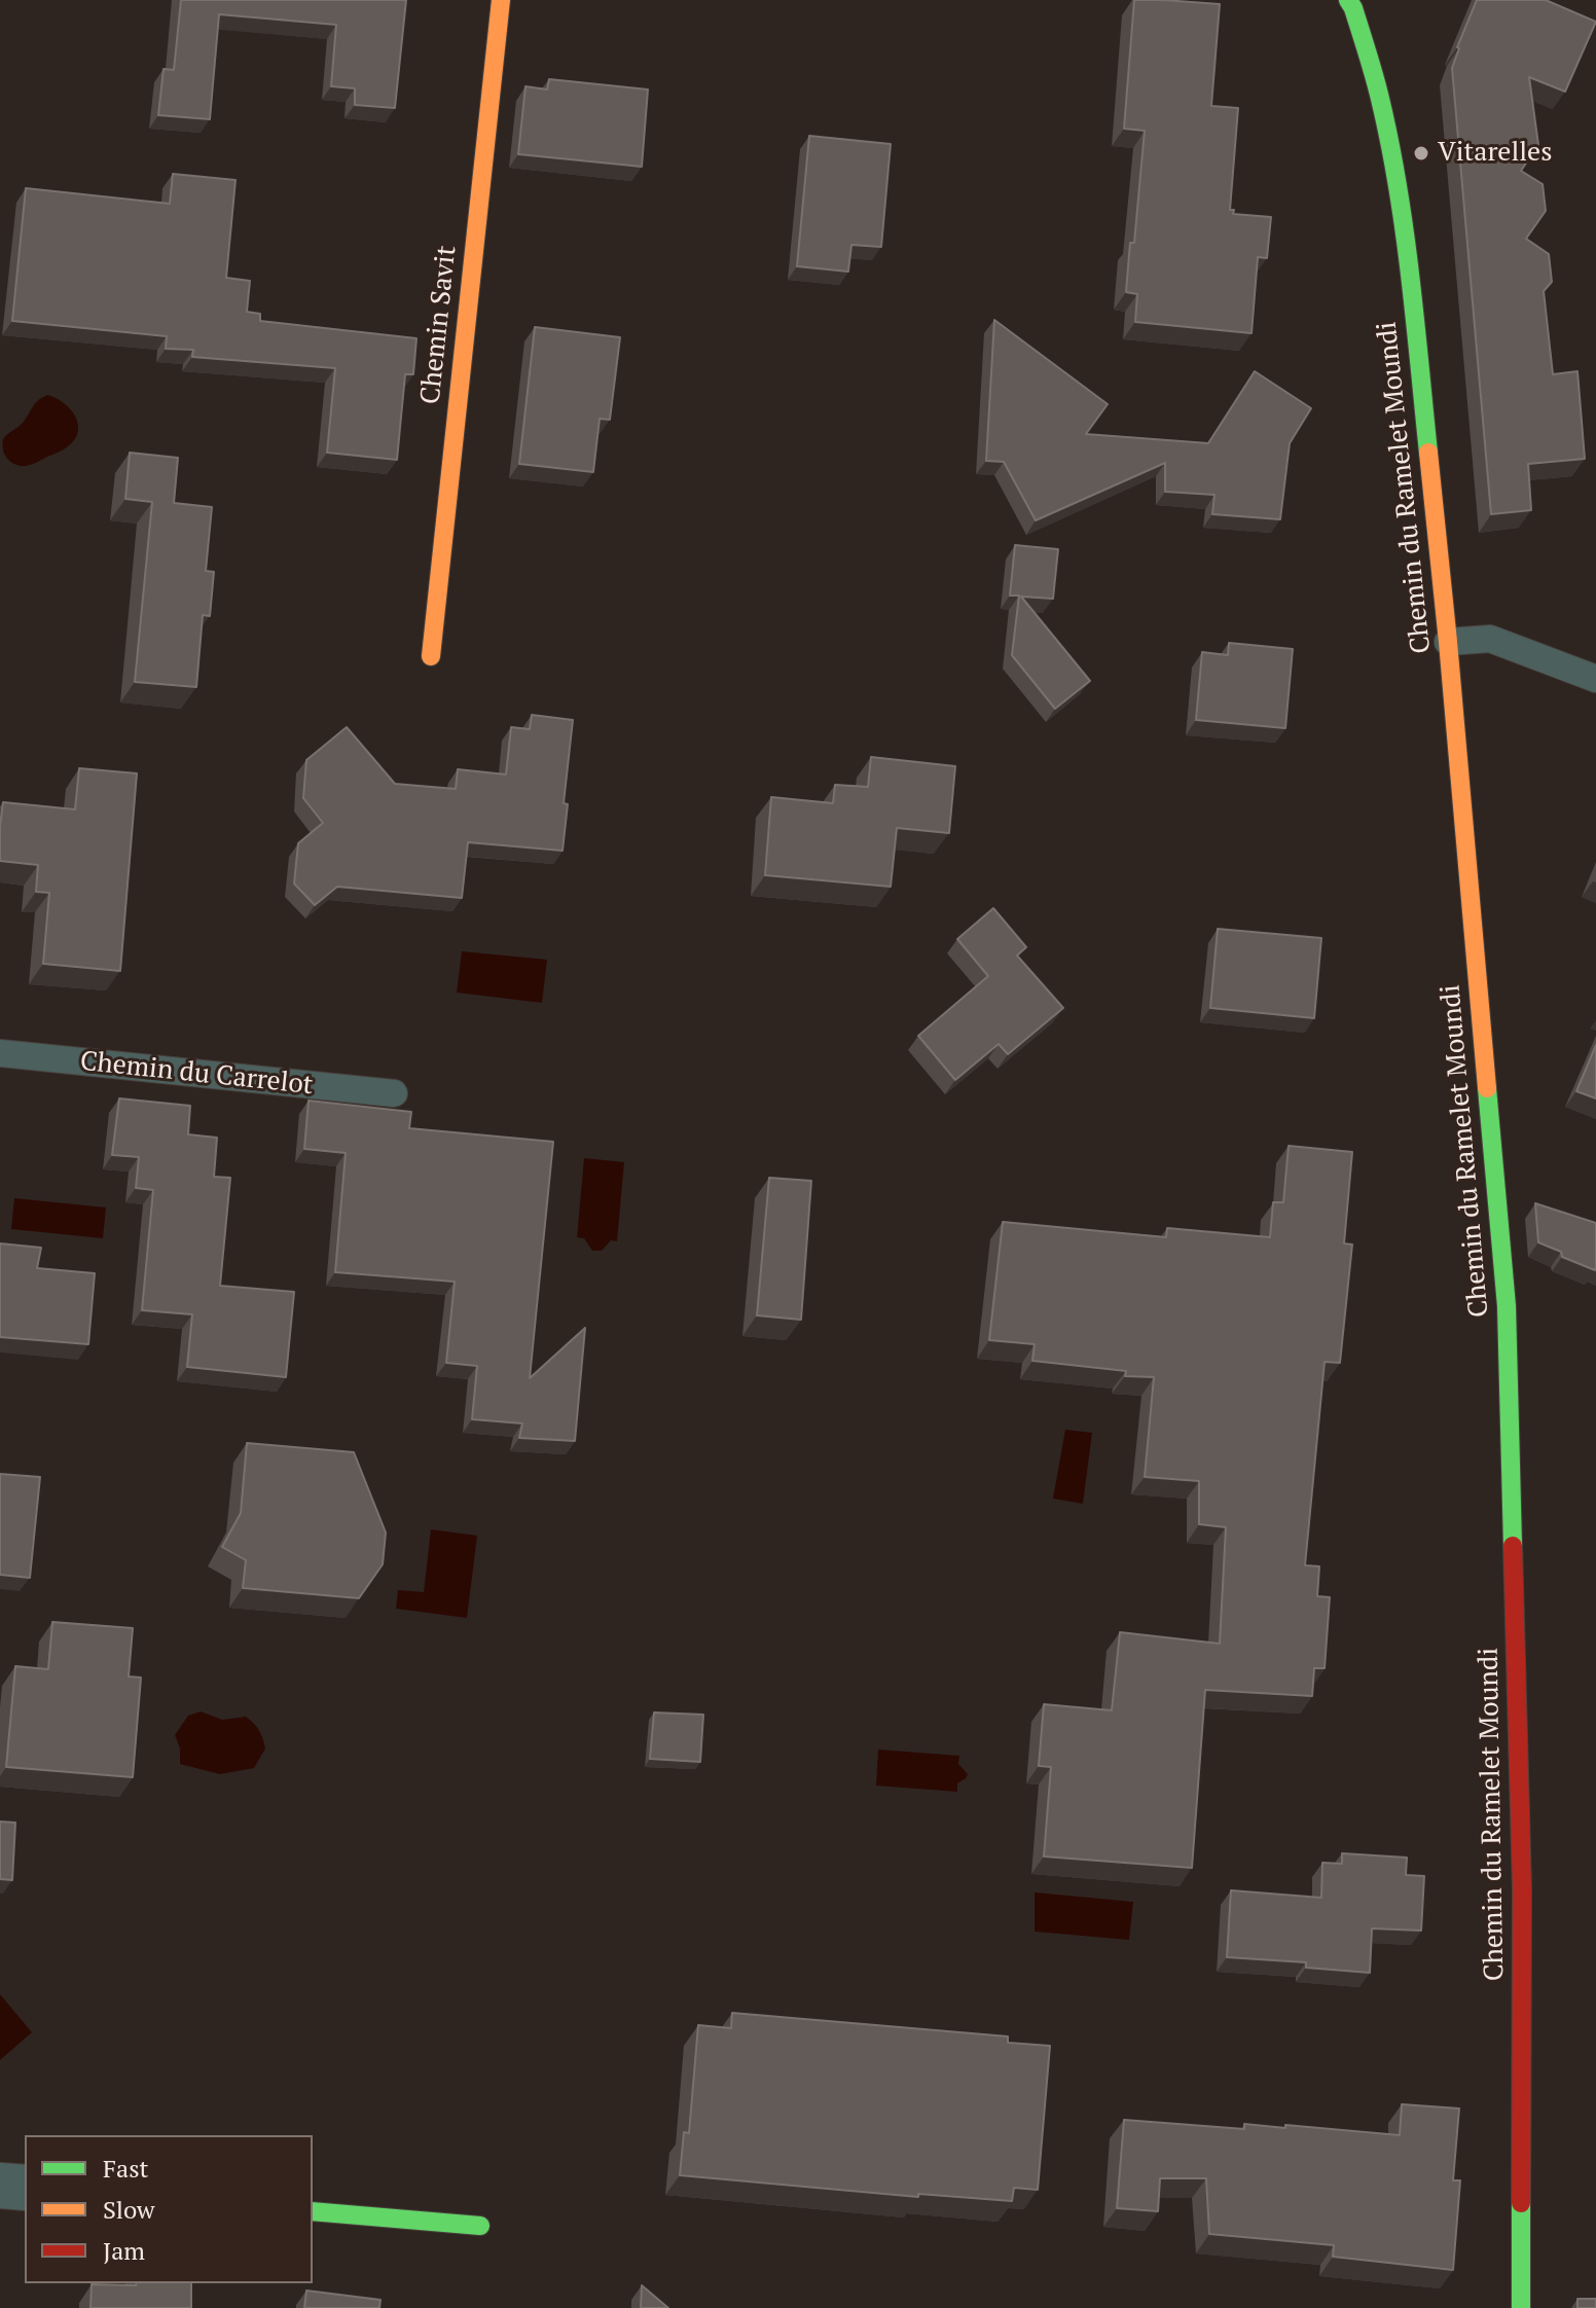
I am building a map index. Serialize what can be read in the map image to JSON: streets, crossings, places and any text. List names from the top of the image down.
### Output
{
  "streets": {
    "main road": ["Chemin Savit", "Chemin du Ramelet Moundi"],
    "lane": ["Chemin du Carrelot"]
  },
  "places": ["Vitarelles"],
  "legend": ["Fast", "Slow", "Jam"]
}
